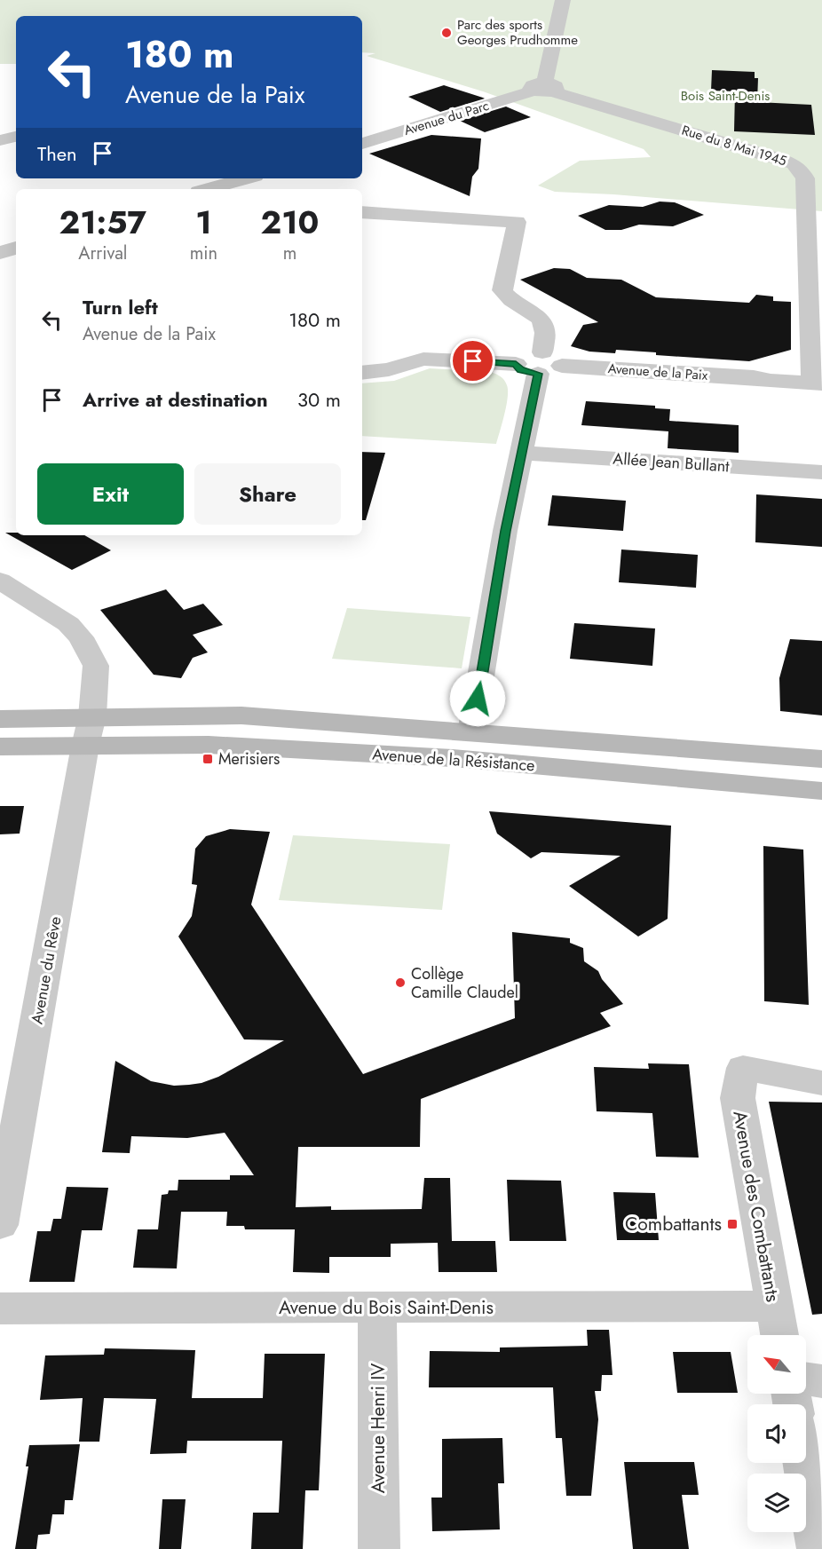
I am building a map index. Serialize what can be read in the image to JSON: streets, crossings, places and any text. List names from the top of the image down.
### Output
{
  "streets": {
    "main road": ["Avenue de la Résistance"],
    "street": [
      "Avenue du Parc",
      "Rue du 8 Mai 1945",
      "Avenue de la Paix",
      "Allée Jean Bullant",
      "Avenue du Rêve",
      "Avenue des Combattants",
      "Avenue du Bois Saint-Denis",
      "Avenue Henri IV"
    ]
  },
  "crossings": [
    ["Avenue du Parc", "Rue du 8 Mai 1945"],
    ["Rue du 8 Mai 1945", "Avenue de la Paix"],
    ["Avenue de la Résistance", "Avenue du Rêve"],
    ["Avenue des Combattants", "Avenue du Bois Saint-Denis"],
    ["Avenue du Bois Saint-Denis", "Avenue Henri IV"]
  ],
  "parks": ["Bois Saint-Denis"],
  "places": {
    "other": ["Parc des sports Georges Prudhomme", "Collège Camille Claudel"],
    "transit": ["Merisiers", "Combattants"]
  },
  "north": "top left",
  "page": {
    "turn": ["180 m", "Avenue de la Paix"],
    "then": "Then",
    "eta": [
      "21:57",
      "Arrival",
      "1",
      "min",
      "210",
      "m"
    ],
    "list": [
      {
        "name": "Turn left",
        "note": "Avenue de la Paix",
        "value": "180 m"
      },
      {
        "name": "Arrive at destination",
        "value": "30 m"
      }
    ],
    "buttons": ["Exit", "Share"]
  }
}
